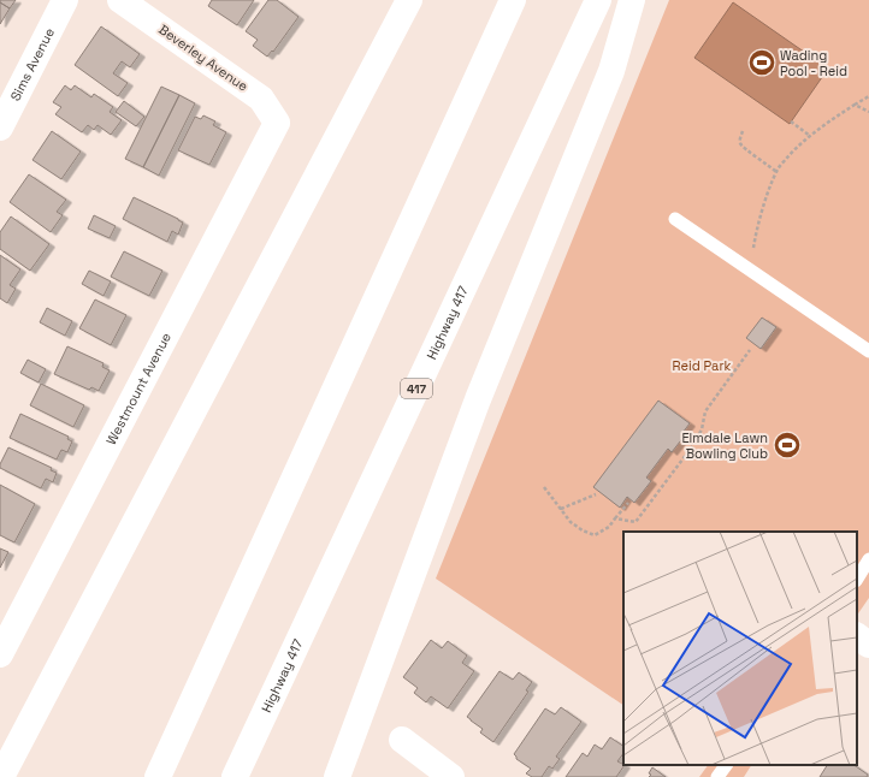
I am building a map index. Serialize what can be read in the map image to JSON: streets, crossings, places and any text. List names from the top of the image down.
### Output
{
  "streets": {
    "main road": [
      "Beverley Avenue",
      "Sims Avenue",
      "Highway 417",
      "Westmount Avenue",
      "417"
    ]
  },
  "crossings": [
    ["Beverley Avenue", "Westmount Avenue"]
  ],
  "parks": ["Reid Park"],
  "places": {
    "sports": ["Wading Pool - Reid", "Elmdale Lawn Bowling Club"]
  }
}
